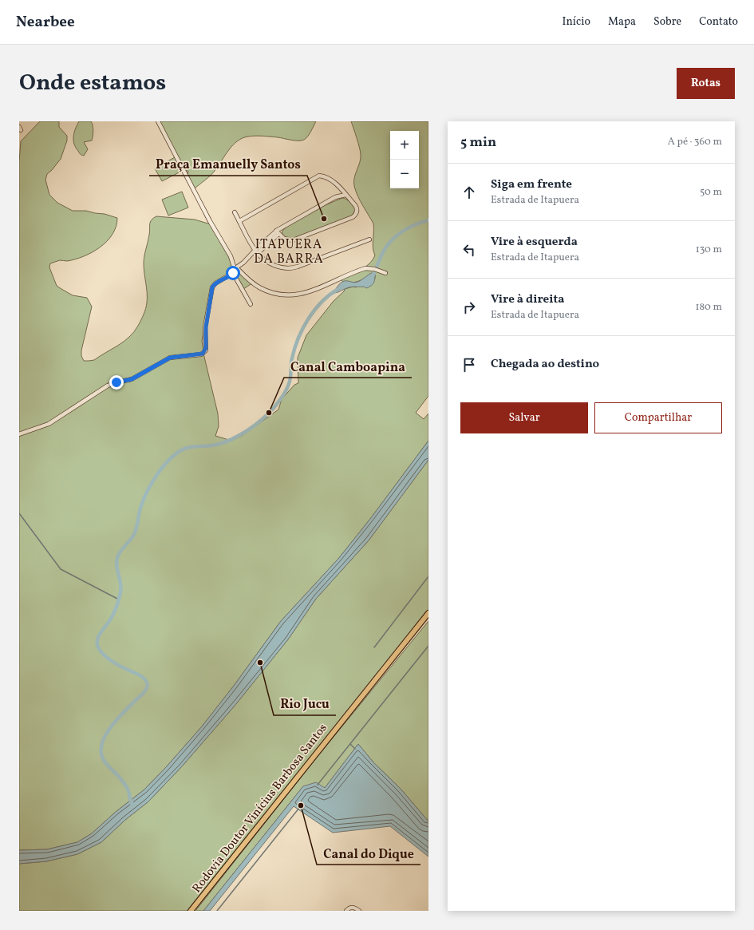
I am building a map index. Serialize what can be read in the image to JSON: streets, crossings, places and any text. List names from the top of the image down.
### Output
{
  "streets": {
    "main road": ["Rodovia Doutor Vinícius Barbosa Santos"]
  },
  "districts": ["ITAPUERA DA BARRA"],
  "places": [
    "Praça Emanuelly Santos",
    "Canal Camboapina",
    "Rio Jucu",
    "Canal do Dique"
  ],
  "page": {
    "header": "Nearbee",
    "nav": [
      "Início",
      "Mapa",
      "Sobre",
      "Contato"
    ],
    "title": "Onde estamos",
    "buttons": [
      "Rotas",
      ["Salvar", "Compartilhar"]
    ],
    "heading": ["5 min", "A pé · 360 m"],
    "map_buttons": ["+", "−"],
    "list": [
      ["Siga em frente", "Estrada de Itapuera", "50 m"],
      ["Vire à esquerda", "Estrada de Itapuera", "130 m"],
      ["Vire à direita", "Estrada de Itapuera", "180 m"],
      "Chegada ao destino"
    ]
  }
}
